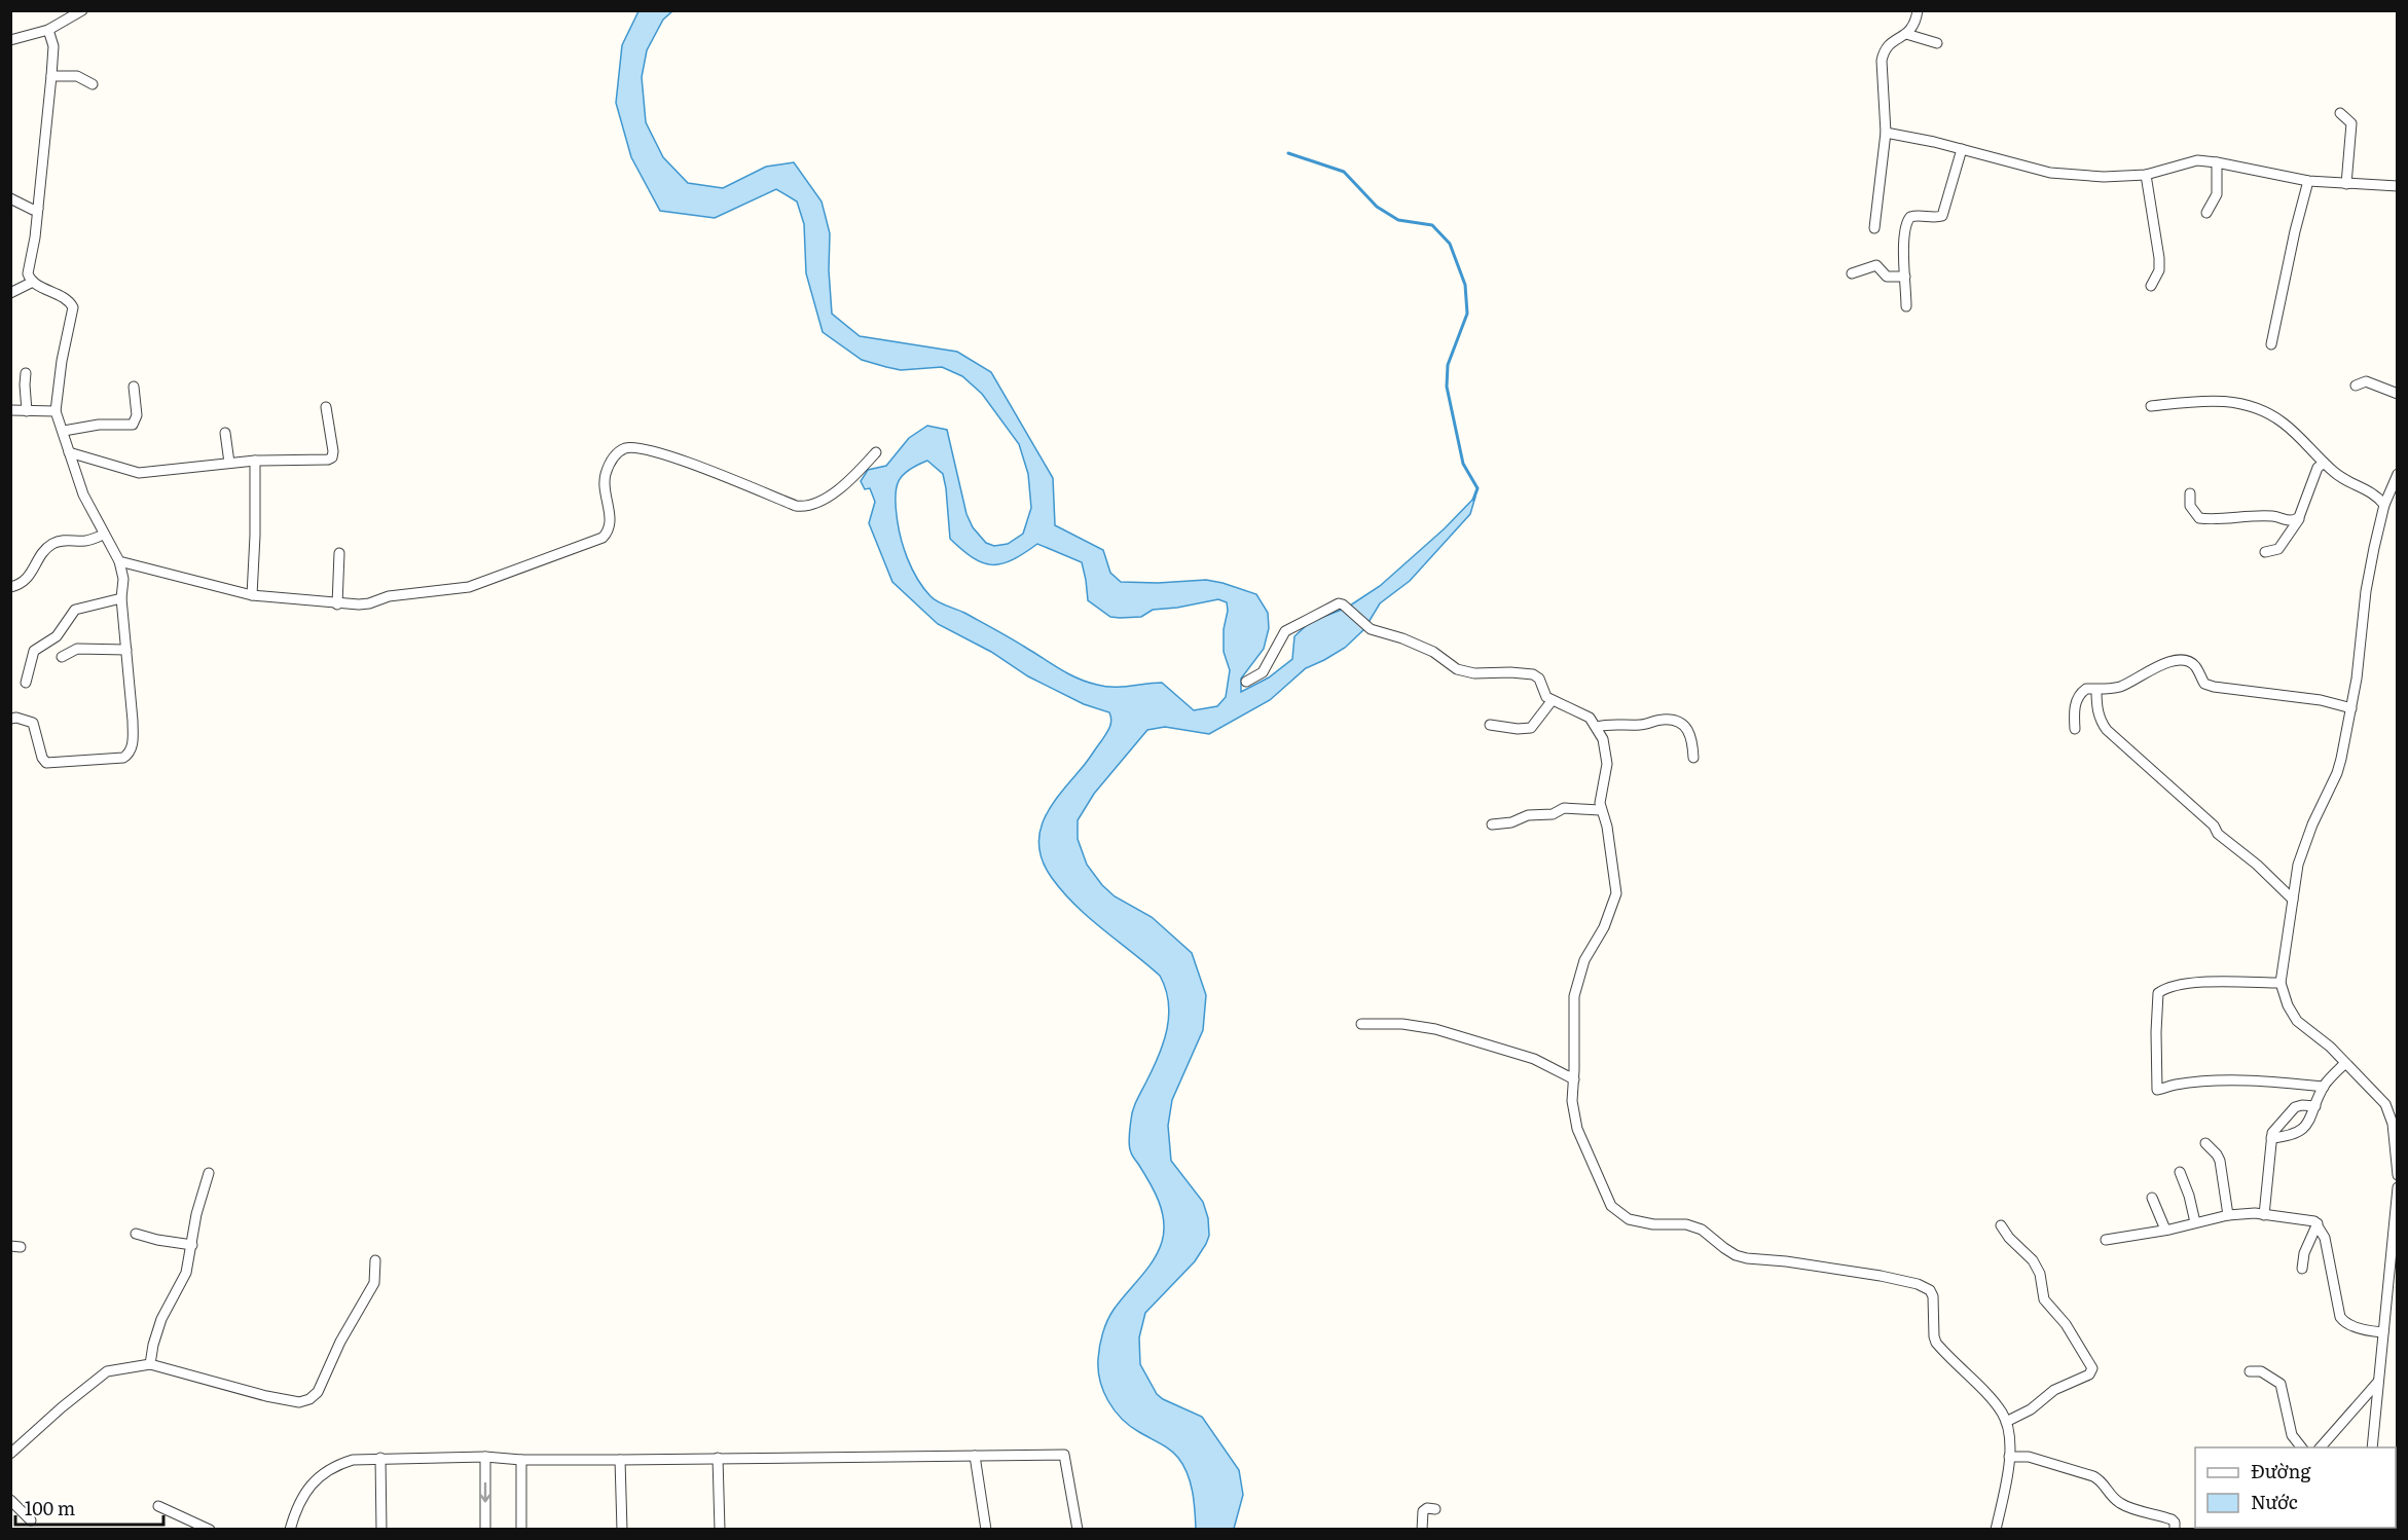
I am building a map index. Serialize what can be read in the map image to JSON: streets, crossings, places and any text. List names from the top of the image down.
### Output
{
  "legend": ["Đường", "Nước"],
  "scale_bar": "100 m"
}
